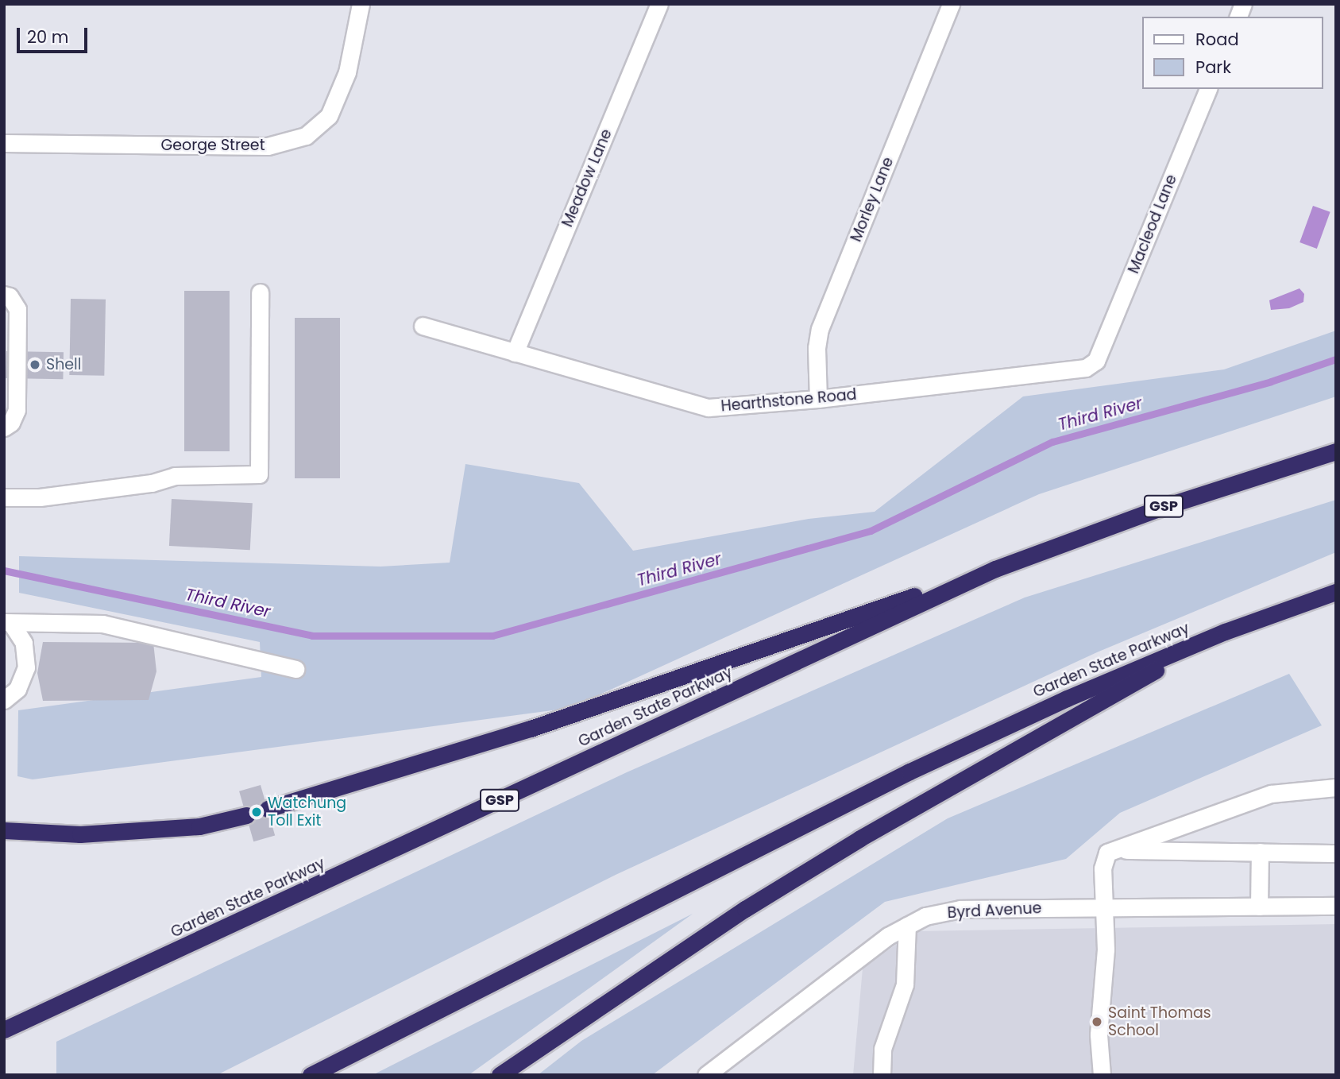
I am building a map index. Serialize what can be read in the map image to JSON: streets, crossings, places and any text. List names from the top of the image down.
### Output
{
  "streets": {
    "highway": ["GSP", "Garden State Parkway"],
    "street": [
      "George Street",
      "Meadow Lane",
      "Morley Lane",
      "Macleod Lane",
      "Hearthstone Road",
      "Byrd Avenue"
    ]
  },
  "crossings": [
    ["Meadow Lane", "Hearthstone Road"],
    ["Morley Lane", "Hearthstone Road"],
    ["Macleod Lane", "Hearthstone Road"]
  ],
  "water": ["Third River"],
  "places": ["Shell", "Watchung Toll Exit", "Saint Thomas School"],
  "legend": ["Road", "Park"],
  "scale_bar": "20 m"
}
